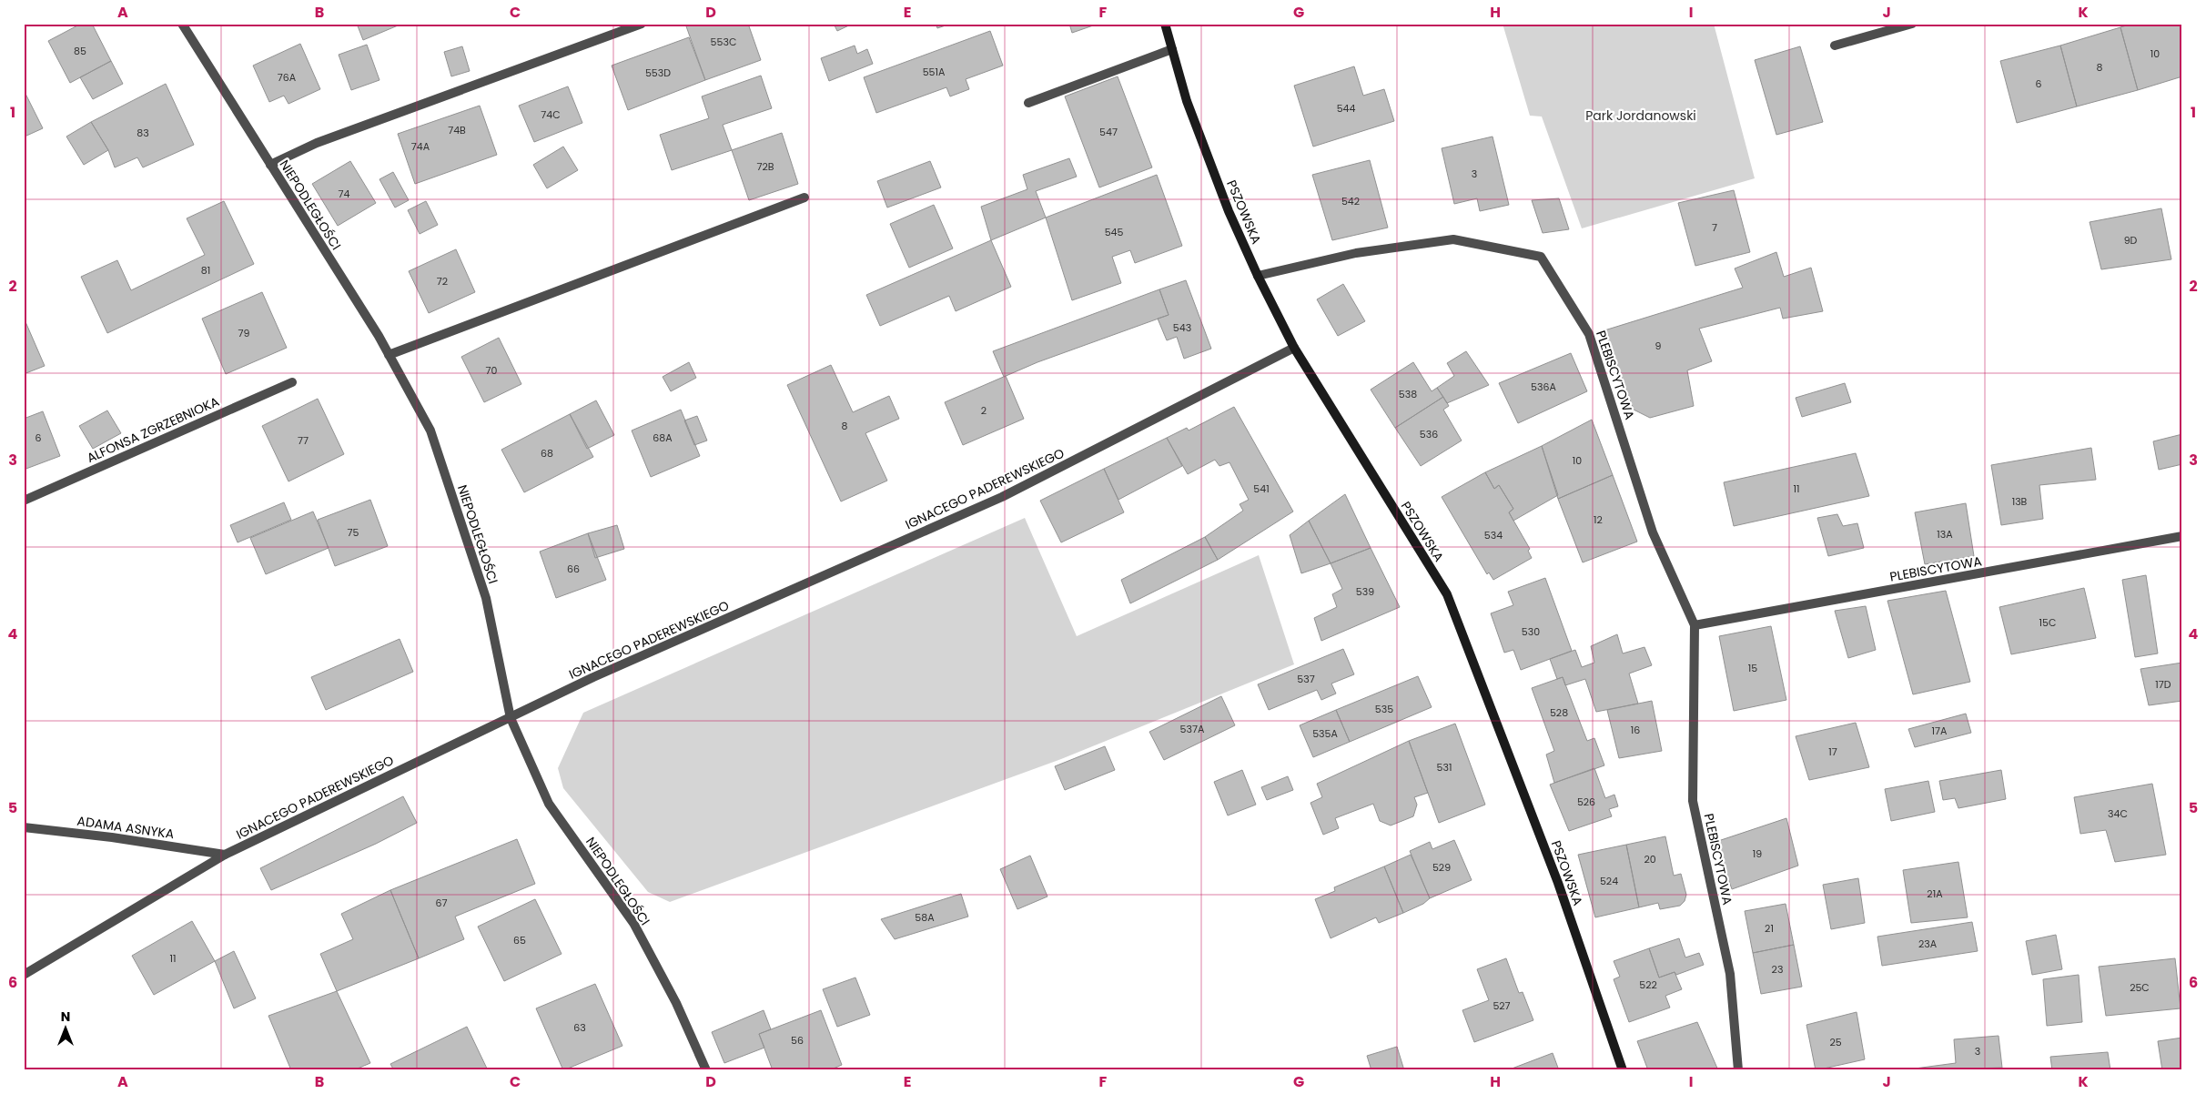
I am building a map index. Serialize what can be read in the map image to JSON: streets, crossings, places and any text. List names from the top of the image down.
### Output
{
  "streets": {
    "main road": ["PSZOWSKA"],
    "street": [
      "NIEPODLEGŁOŚCI",
      "PLEBISCYTOWA",
      "ALFONSA ZGRZEBNIOKA",
      "IGNACEGO PADEREWSKIEGO",
      "ADAMA ASNYKA"
    ]
  },
  "crossings": [
    ["NIEPODLEGŁOŚCI", "IGNACEGO PADEREWSKIEGO"],
    ["PSZOWSKA", "PLEBISCYTOWA"],
    ["PSZOWSKA", "IGNACEGO PADEREWSKIEGO"],
    ["IGNACEGO PADEREWSKIEGO", "ADAMA ASNYKA"]
  ],
  "parks": ["Park Jordanowski"],
  "house_numbers": [
    "553C",
    "85",
    "10",
    "8",
    "551A",
    "553D",
    "76A",
    "6",
    "544",
    "74C",
    "74B",
    "547",
    "83",
    "74A",
    "72B",
    "3",
    "74",
    "542",
    "7",
    "545",
    "9D",
    "81",
    "72",
    "543",
    "79",
    "9",
    "70",
    "536A",
    "538",
    "2",
    "8",
    "536",
    "6",
    "68A",
    "77",
    "68",
    "10",
    "541",
    "11",
    "13B",
    "12",
    "75",
    "13A",
    "534",
    "66",
    "539",
    "15C",
    "530",
    "15",
    "537",
    "17D",
    "535",
    "528",
    "537A",
    "16",
    "17A",
    "535A",
    "17",
    "531",
    "526",
    "34C",
    "19",
    "20",
    "529",
    "524",
    "21A",
    "67",
    "58A",
    "21",
    "65",
    "23A",
    "11",
    "23",
    "522",
    "25C",
    "527",
    "63",
    "56",
    "25",
    "3"
  ],
  "north": "top",
  "grid": {
    "columns": [
      "A",
      "B",
      "C",
      "D",
      "E",
      "F",
      "G",
      "H",
      "I",
      "J",
      "K"
    ],
    "rows": [
      "1",
      "2",
      "3",
      "4",
      "5",
      "6"
    ]
  }
}
